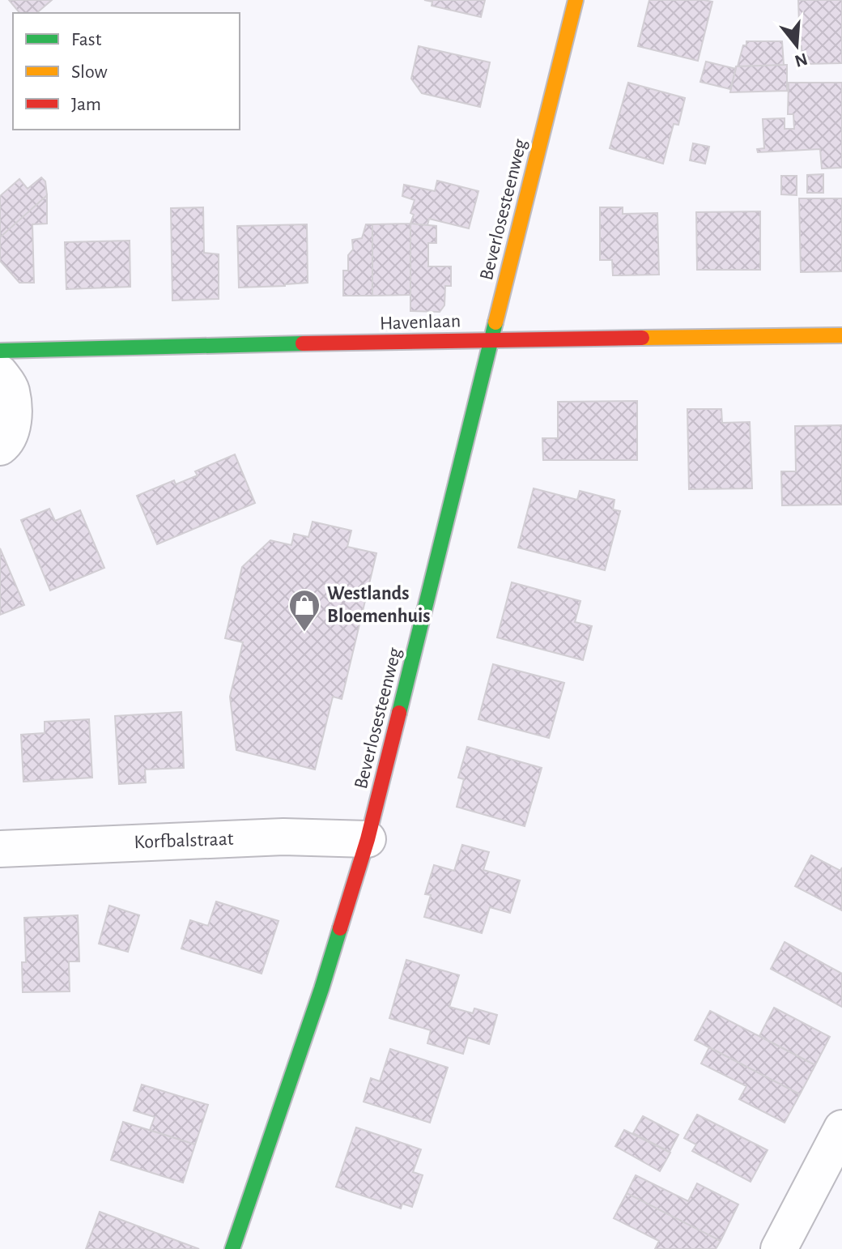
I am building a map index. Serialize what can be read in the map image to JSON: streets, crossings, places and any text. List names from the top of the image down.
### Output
{
  "streets": {
    "street": ["Beverlosesteenweg", "Havenlaan", "Korfbalstraat"]
  },
  "crossings": [
    ["Beverlosesteenweg", "Havenlaan"],
    ["Beverlosesteenweg", "Korfbalstraat"]
  ],
  "places": {
    "shop": ["Westlands Bloemenhuis"]
  },
  "legend": ["Fast", "Slow", "Jam"],
  "north": "bottom"
}
